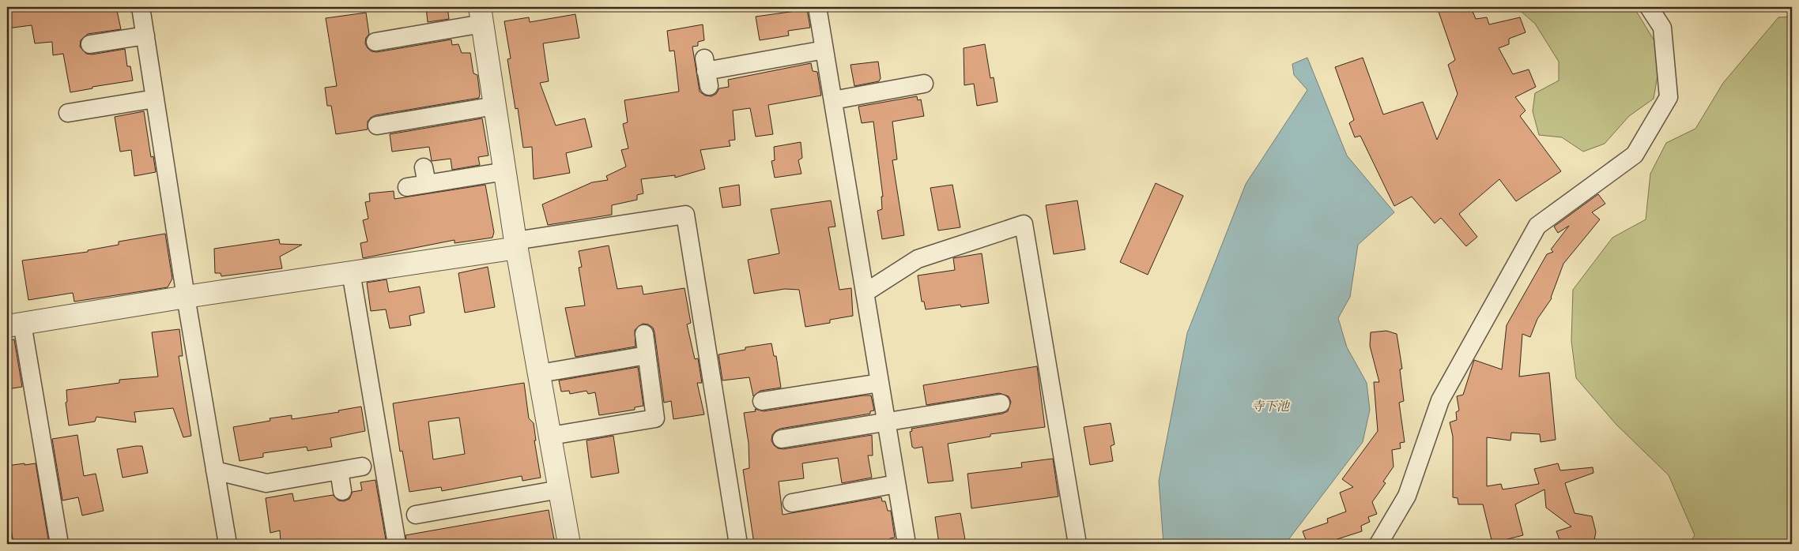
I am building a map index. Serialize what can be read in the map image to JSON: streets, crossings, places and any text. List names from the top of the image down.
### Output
{
  "water": ["寺下池"]
}
